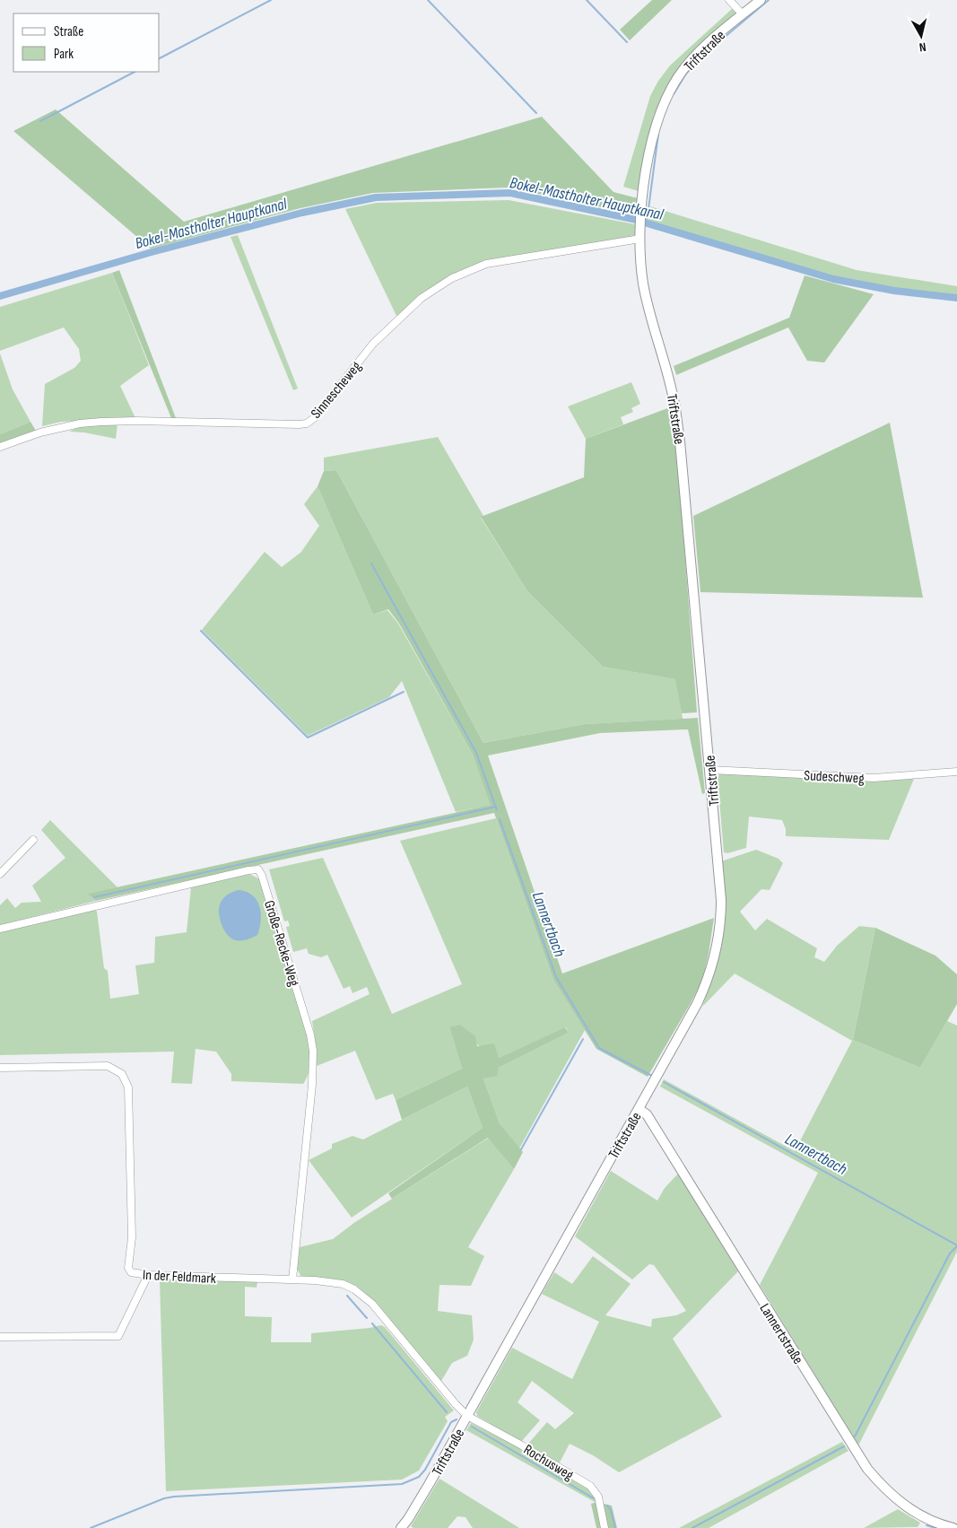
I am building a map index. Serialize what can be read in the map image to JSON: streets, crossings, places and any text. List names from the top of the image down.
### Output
{
  "streets": {
    "street": [
      "Triftstraße",
      "Sinnescheweg",
      "Sudeschweg",
      "Große-Recke-Weg",
      "In der Feldmark",
      "Lannertstraße",
      "Rochusweg"
    ]
  },
  "crossings": [
    ["Triftstraße", "Sinnescheweg"],
    ["Triftstraße", "Sudeschweg"],
    ["Triftstraße", "In der Feldmark"],
    ["Triftstraße", "Lannertstraße"],
    ["Triftstraße", "Rochusweg"],
    ["Große-Recke-Weg", "In der Feldmark"],
    ["In der Feldmark", "Rochusweg"]
  ],
  "water": ["Bokel-Mastholter Hauptkanal", "Lannertbach"],
  "legend": ["Straße", "Park"],
  "north": "bottom"
}
